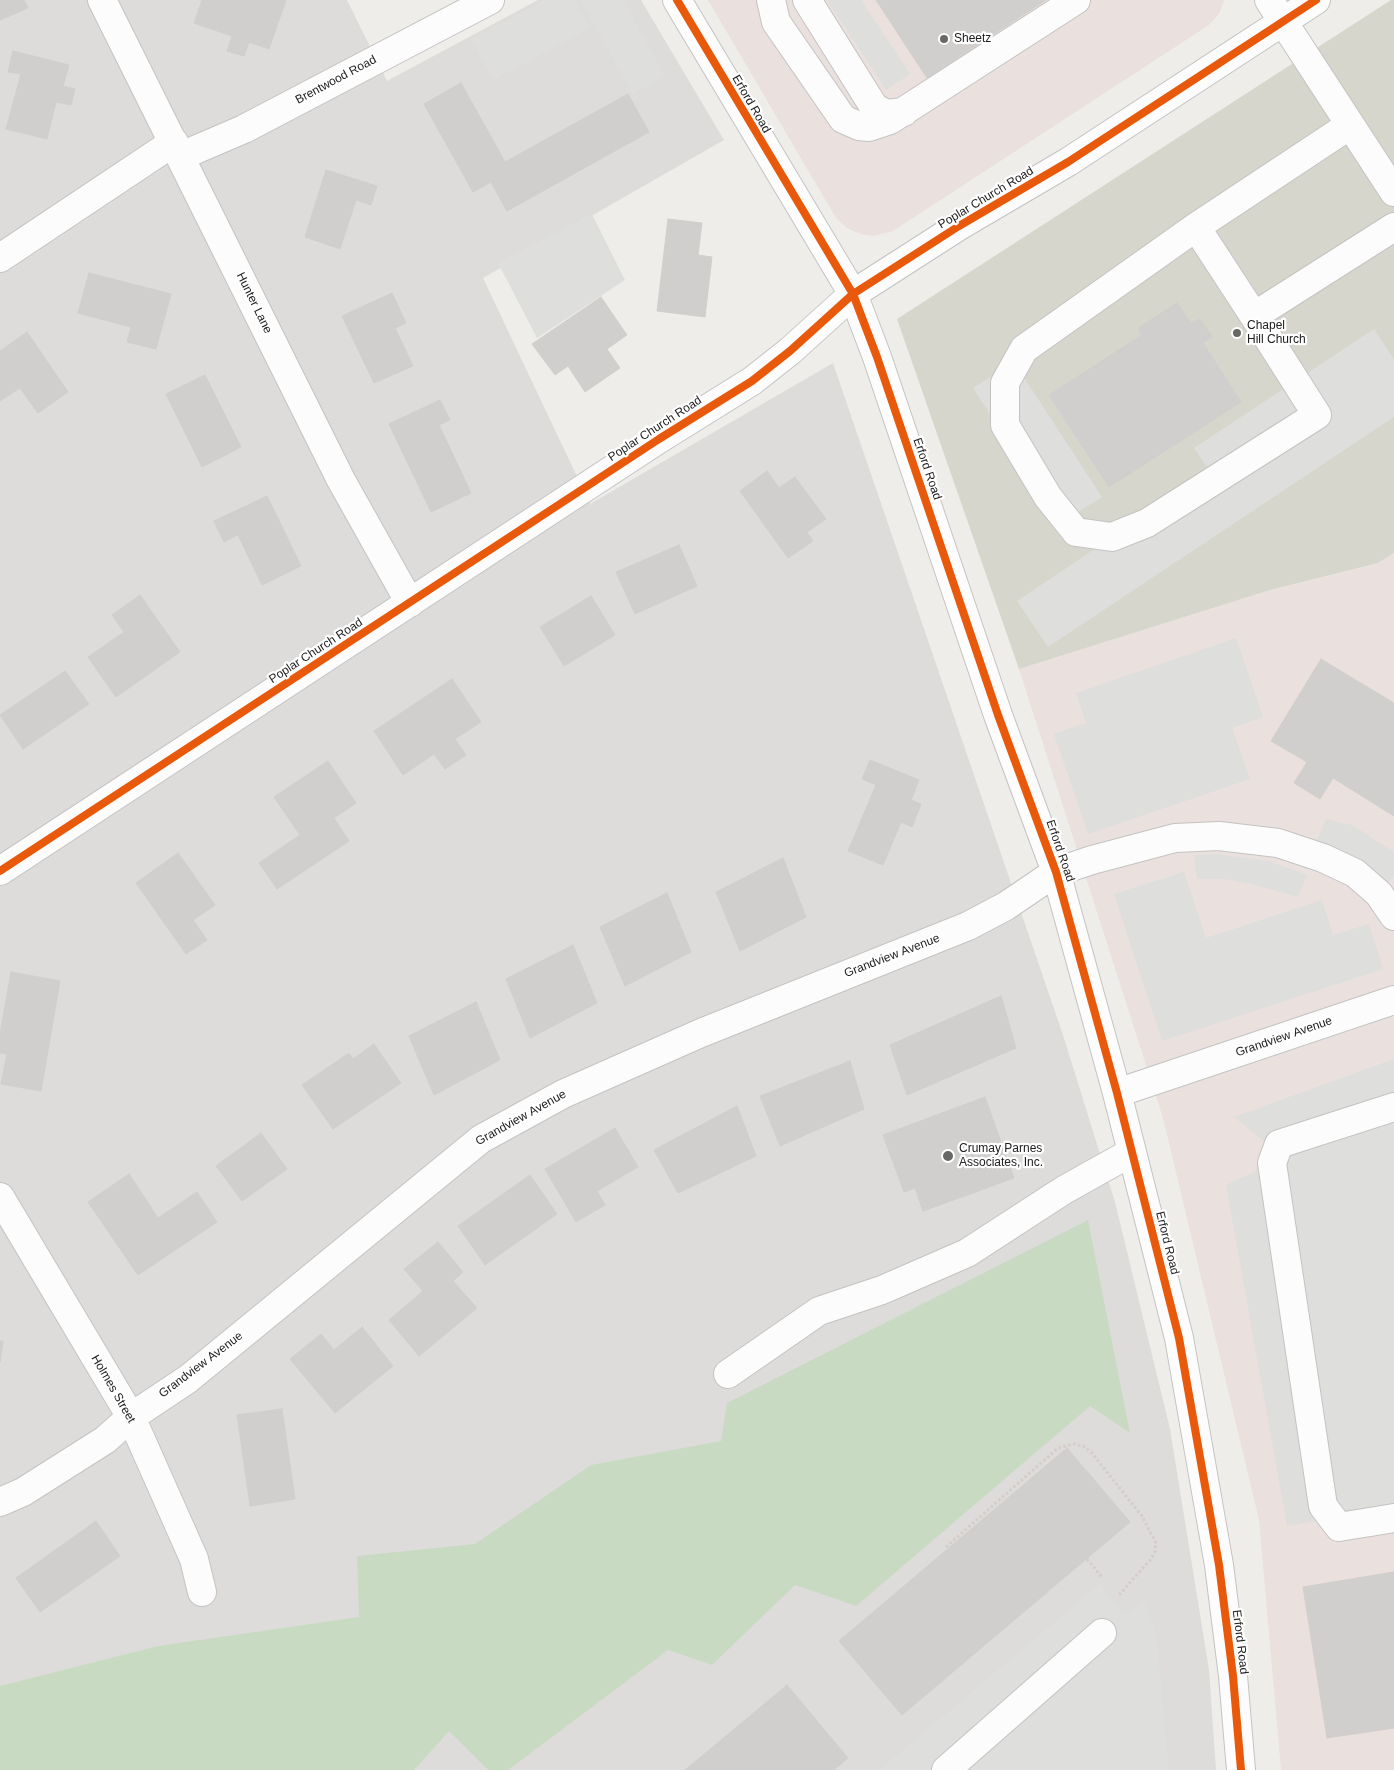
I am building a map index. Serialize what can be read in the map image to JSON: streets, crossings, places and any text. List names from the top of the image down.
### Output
{
  "streets": {
    "street": [
      "Brentwood Road",
      "Erford Road",
      "Poplar Church Road",
      "Hunter Lane",
      "Grandview Avenue",
      "Holmes Street"
    ]
  },
  "crossings": [
    ["Brentwood Road", "Hunter Lane"],
    ["Erford Road", "Poplar Church Road"],
    ["Erford Road", "Grandview Avenue"],
    ["Poplar Church Road", "Hunter Lane"],
    ["Grandview Avenue", "Holmes Street"]
  ],
  "places": ["Sheetz", "Chapel Hill Church", "Crumay Parnes Associates, Inc."]
}
